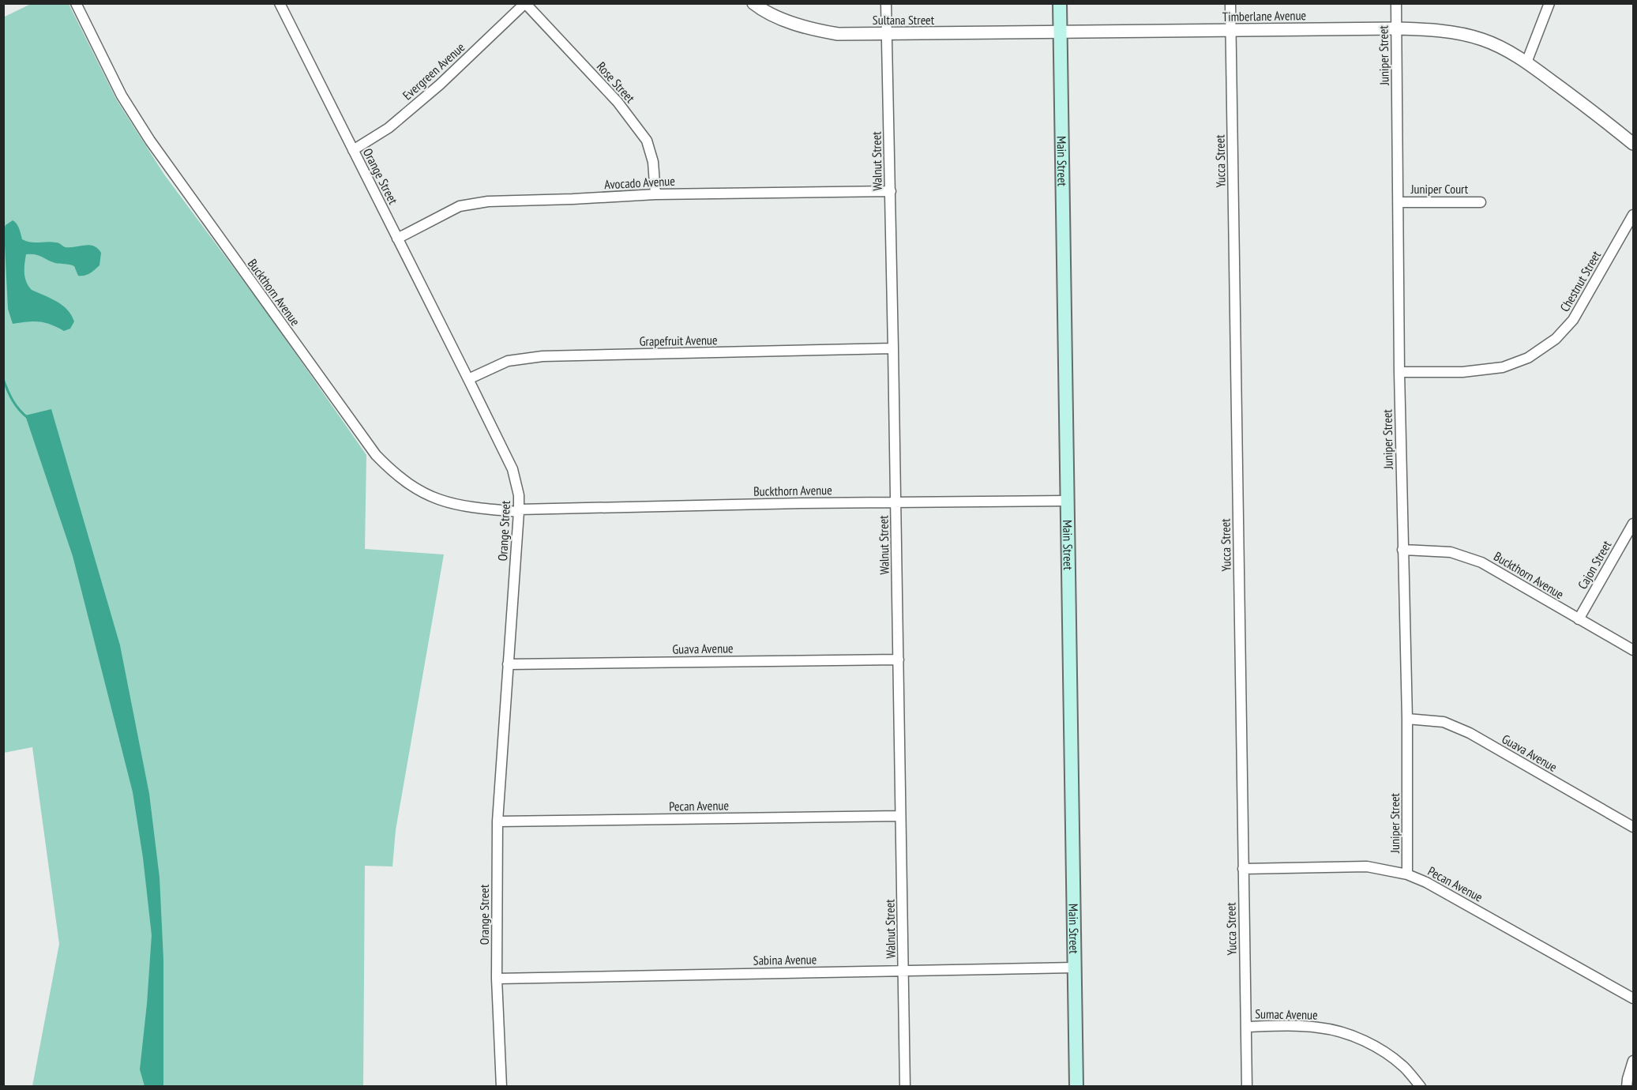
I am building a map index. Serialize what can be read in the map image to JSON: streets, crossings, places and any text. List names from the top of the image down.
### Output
{
  "streets": {
    "main road": ["Main Street"],
    "street": [
      "Timberlane Avenue",
      "Sultana Street",
      "Juniper Street",
      "Evergreen Avenue",
      "Rose Street",
      "Walnut Street",
      "Yucca Street",
      "Orange Street",
      "Avocado Avenue",
      "Juniper Court",
      "Chestnut Street",
      "Buckthorn Avenue",
      "Grapefruit Avenue",
      "Cajon Street",
      "Guava Avenue",
      "Pecan Avenue",
      "Sabina Avenue",
      "Sumac Avenue"
    ]
  },
  "crossings": [
    ["Timberlane Avenue", "Sultana Street"],
    ["Timberlane Avenue", "Juniper Street"],
    ["Timberlane Avenue", "Main Street"],
    ["Timberlane Avenue", "Yucca Street"],
    ["Sultana Street", "Walnut Street"],
    ["Sultana Street", "Main Street"],
    ["Juniper Street", "Juniper Court"],
    ["Juniper Street", "Chestnut Street"],
    ["Juniper Street", "Buckthorn Avenue"],
    ["Juniper Street", "Guava Avenue"],
    ["Juniper Street", "Pecan Avenue"],
    ["Evergreen Avenue", "Rose Street"],
    ["Evergreen Avenue", "Orange Street"],
    ["Rose Street", "Avocado Avenue"],
    ["Walnut Street", "Avocado Avenue"],
    ["Walnut Street", "Buckthorn Avenue"],
    ["Walnut Street", "Grapefruit Avenue"],
    ["Walnut Street", "Guava Avenue"],
    ["Walnut Street", "Pecan Avenue"],
    ["Walnut Street", "Sabina Avenue"],
    ["Main Street", "Buckthorn Avenue"],
    ["Main Street", "Sabina Avenue"],
    ["Yucca Street", "Pecan Avenue"],
    ["Yucca Street", "Sumac Avenue"],
    ["Orange Street", "Avocado Avenue"],
    ["Orange Street", "Buckthorn Avenue"],
    ["Orange Street", "Grapefruit Avenue"],
    ["Orange Street", "Guava Avenue"],
    ["Orange Street", "Pecan Avenue"],
    ["Orange Street", "Sabina Avenue"],
    ["Buckthorn Avenue", "Cajon Street"]
  ]
}
